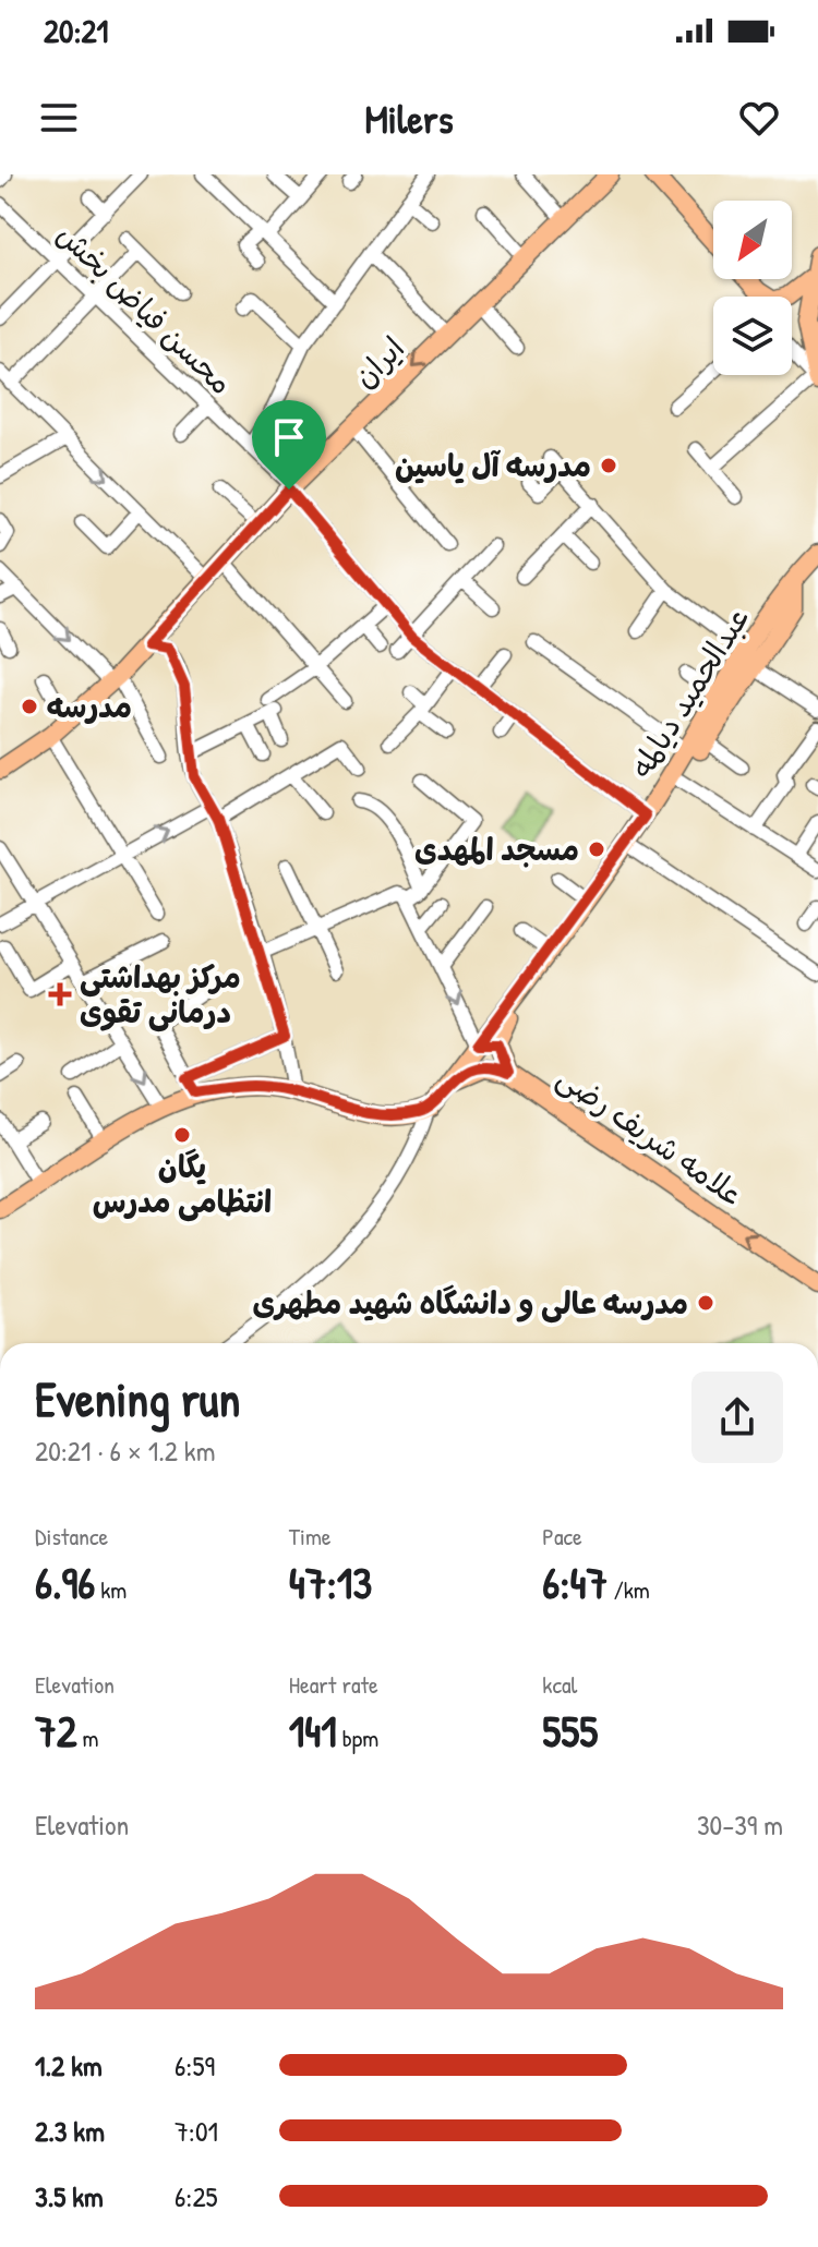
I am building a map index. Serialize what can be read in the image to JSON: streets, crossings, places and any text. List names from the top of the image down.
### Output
{
  "streets": {
    "main road": ["ایران", "عبدالحمید دیالمه", "علامه شریف رضی"],
    "street": ["محسن فیاض بخش"]
  },
  "crossings": [
    ["محسن فیاض بخش", "ایران"],
    ["محسن فیاض بخش", "عبدالحمید دیالمه"],
    ["عبدالحمید دیالمه", "علامه شریف رضی"]
  ],
  "one_way": ["علامه شریف رضی"],
  "places": {
    "other": [
      "مدرسه آل یاسین",
      "مدرسه",
      "مسجد المهدی",
      "یگان انتظامی مدرس",
      "مدرسه عالی و دانشگاه شهید مطهری"
    ],
    "health": ["مرکز بهداشتی درمانی تقوی"]
  },
  "north": "bottom left",
  "page": {
    "status": "20:21",
    "header": "Milers",
    "heading": ["Evening run", "20:21 · 6 × 1.2 km"],
    "stats": [
      ["Distance", "6.96 km"],
      ["Time", "47:13"],
      ["Pace", "6:47 /km"],
      ["Elevation", "72 m"],
      ["Heart rate", "141 bpm"],
      ["kcal", "555"]
    ],
    "chart": ["Elevation", "30–39 m"],
    "list": [
      {
        "name": "1.2 km",
        "note": "6:59"
      },
      {
        "name": "2.3 km",
        "note": "7:01"
      },
      {
        "name": "3.5 km",
        "note": "6:25"
      }
    ]
  }
}
